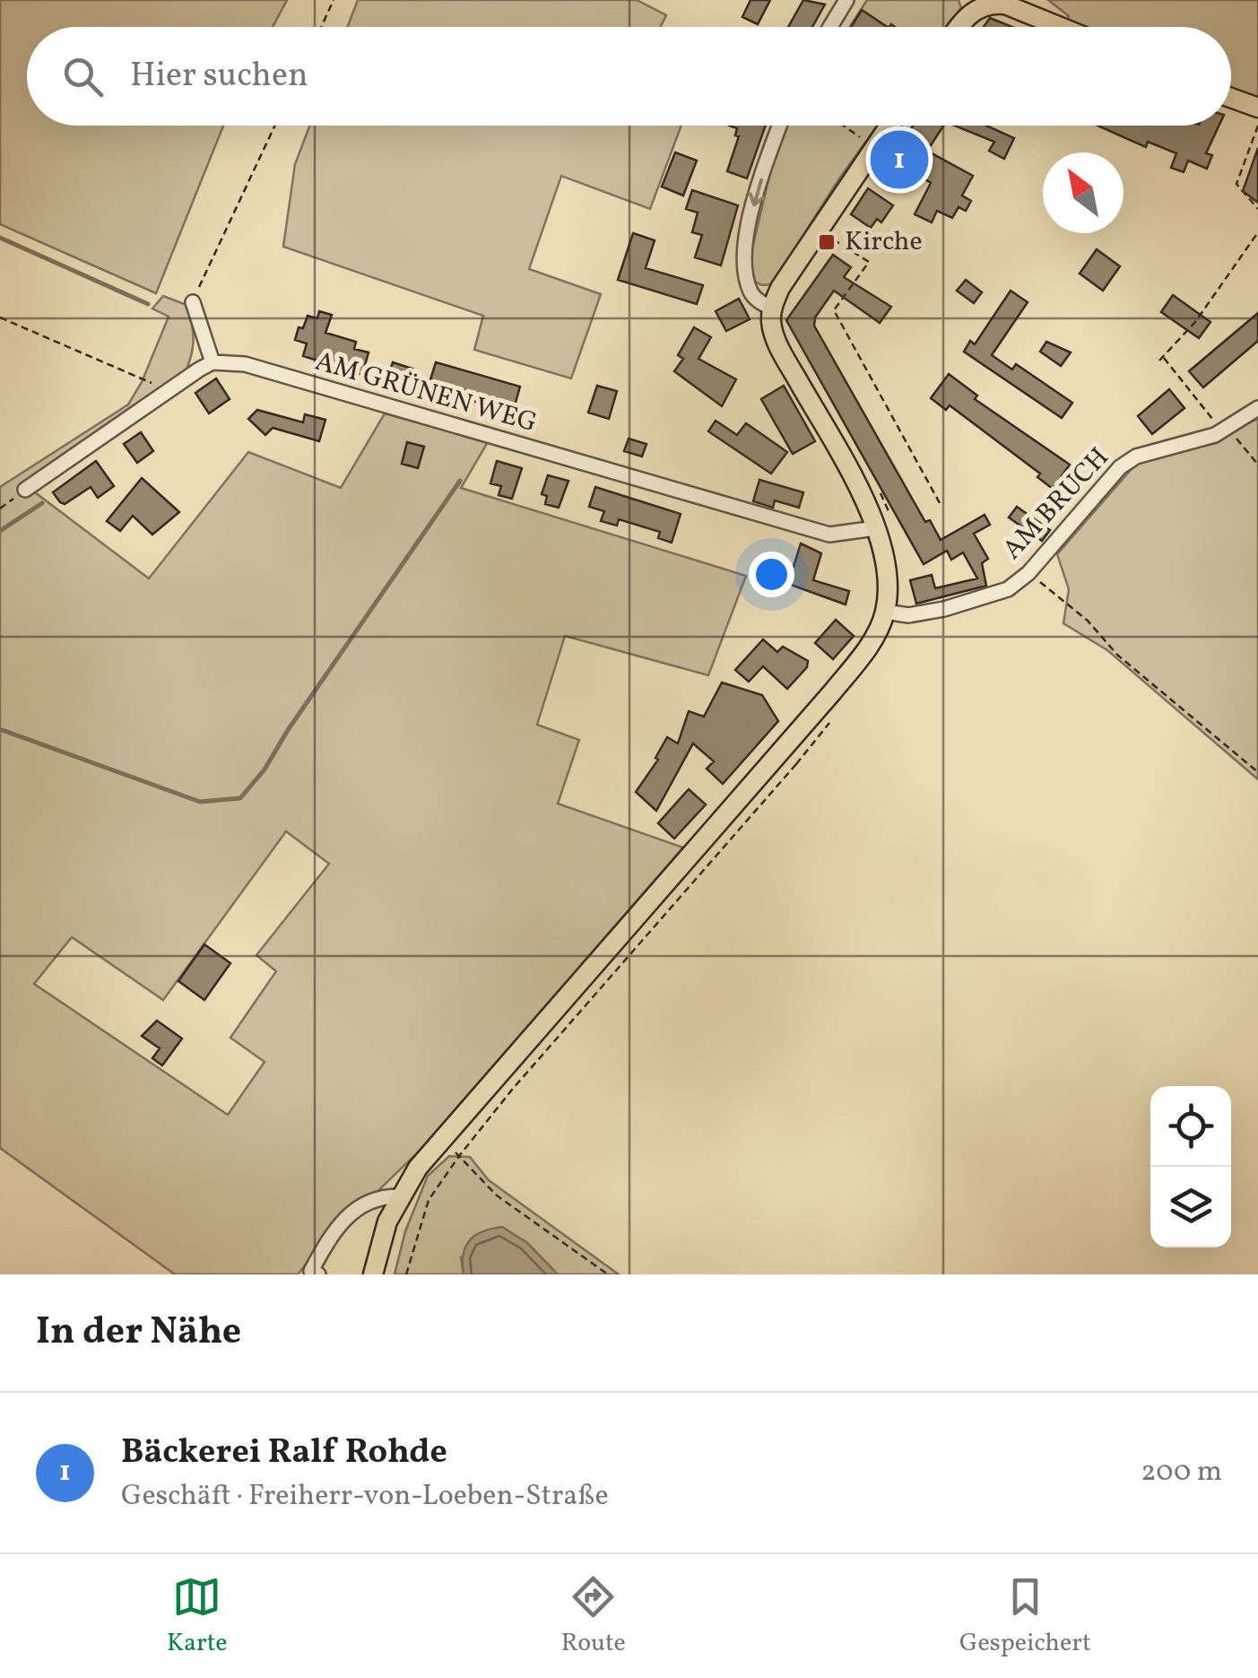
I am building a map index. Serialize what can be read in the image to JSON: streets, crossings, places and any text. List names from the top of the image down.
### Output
{
  "streets": {
    "street": ["AM GRÜNEN WEG", "AM BRUCH"]
  },
  "places": {
    "transit": ["Kirche"]
  },
  "north": "top left",
  "page": {
    "search": "Hier suchen",
    "pins": "1",
    "heading": "In der Nähe",
    "list": [
      {
        "mark": "1",
        "name": "Bäckerei Ralf Rohde",
        "note": "Geschäft · Freiherr-von-Loeben-Straße",
        "value": "200 m"
      }
    ],
    "nav": ["Karte", "Route", "Gespeichert"]
  }
}
